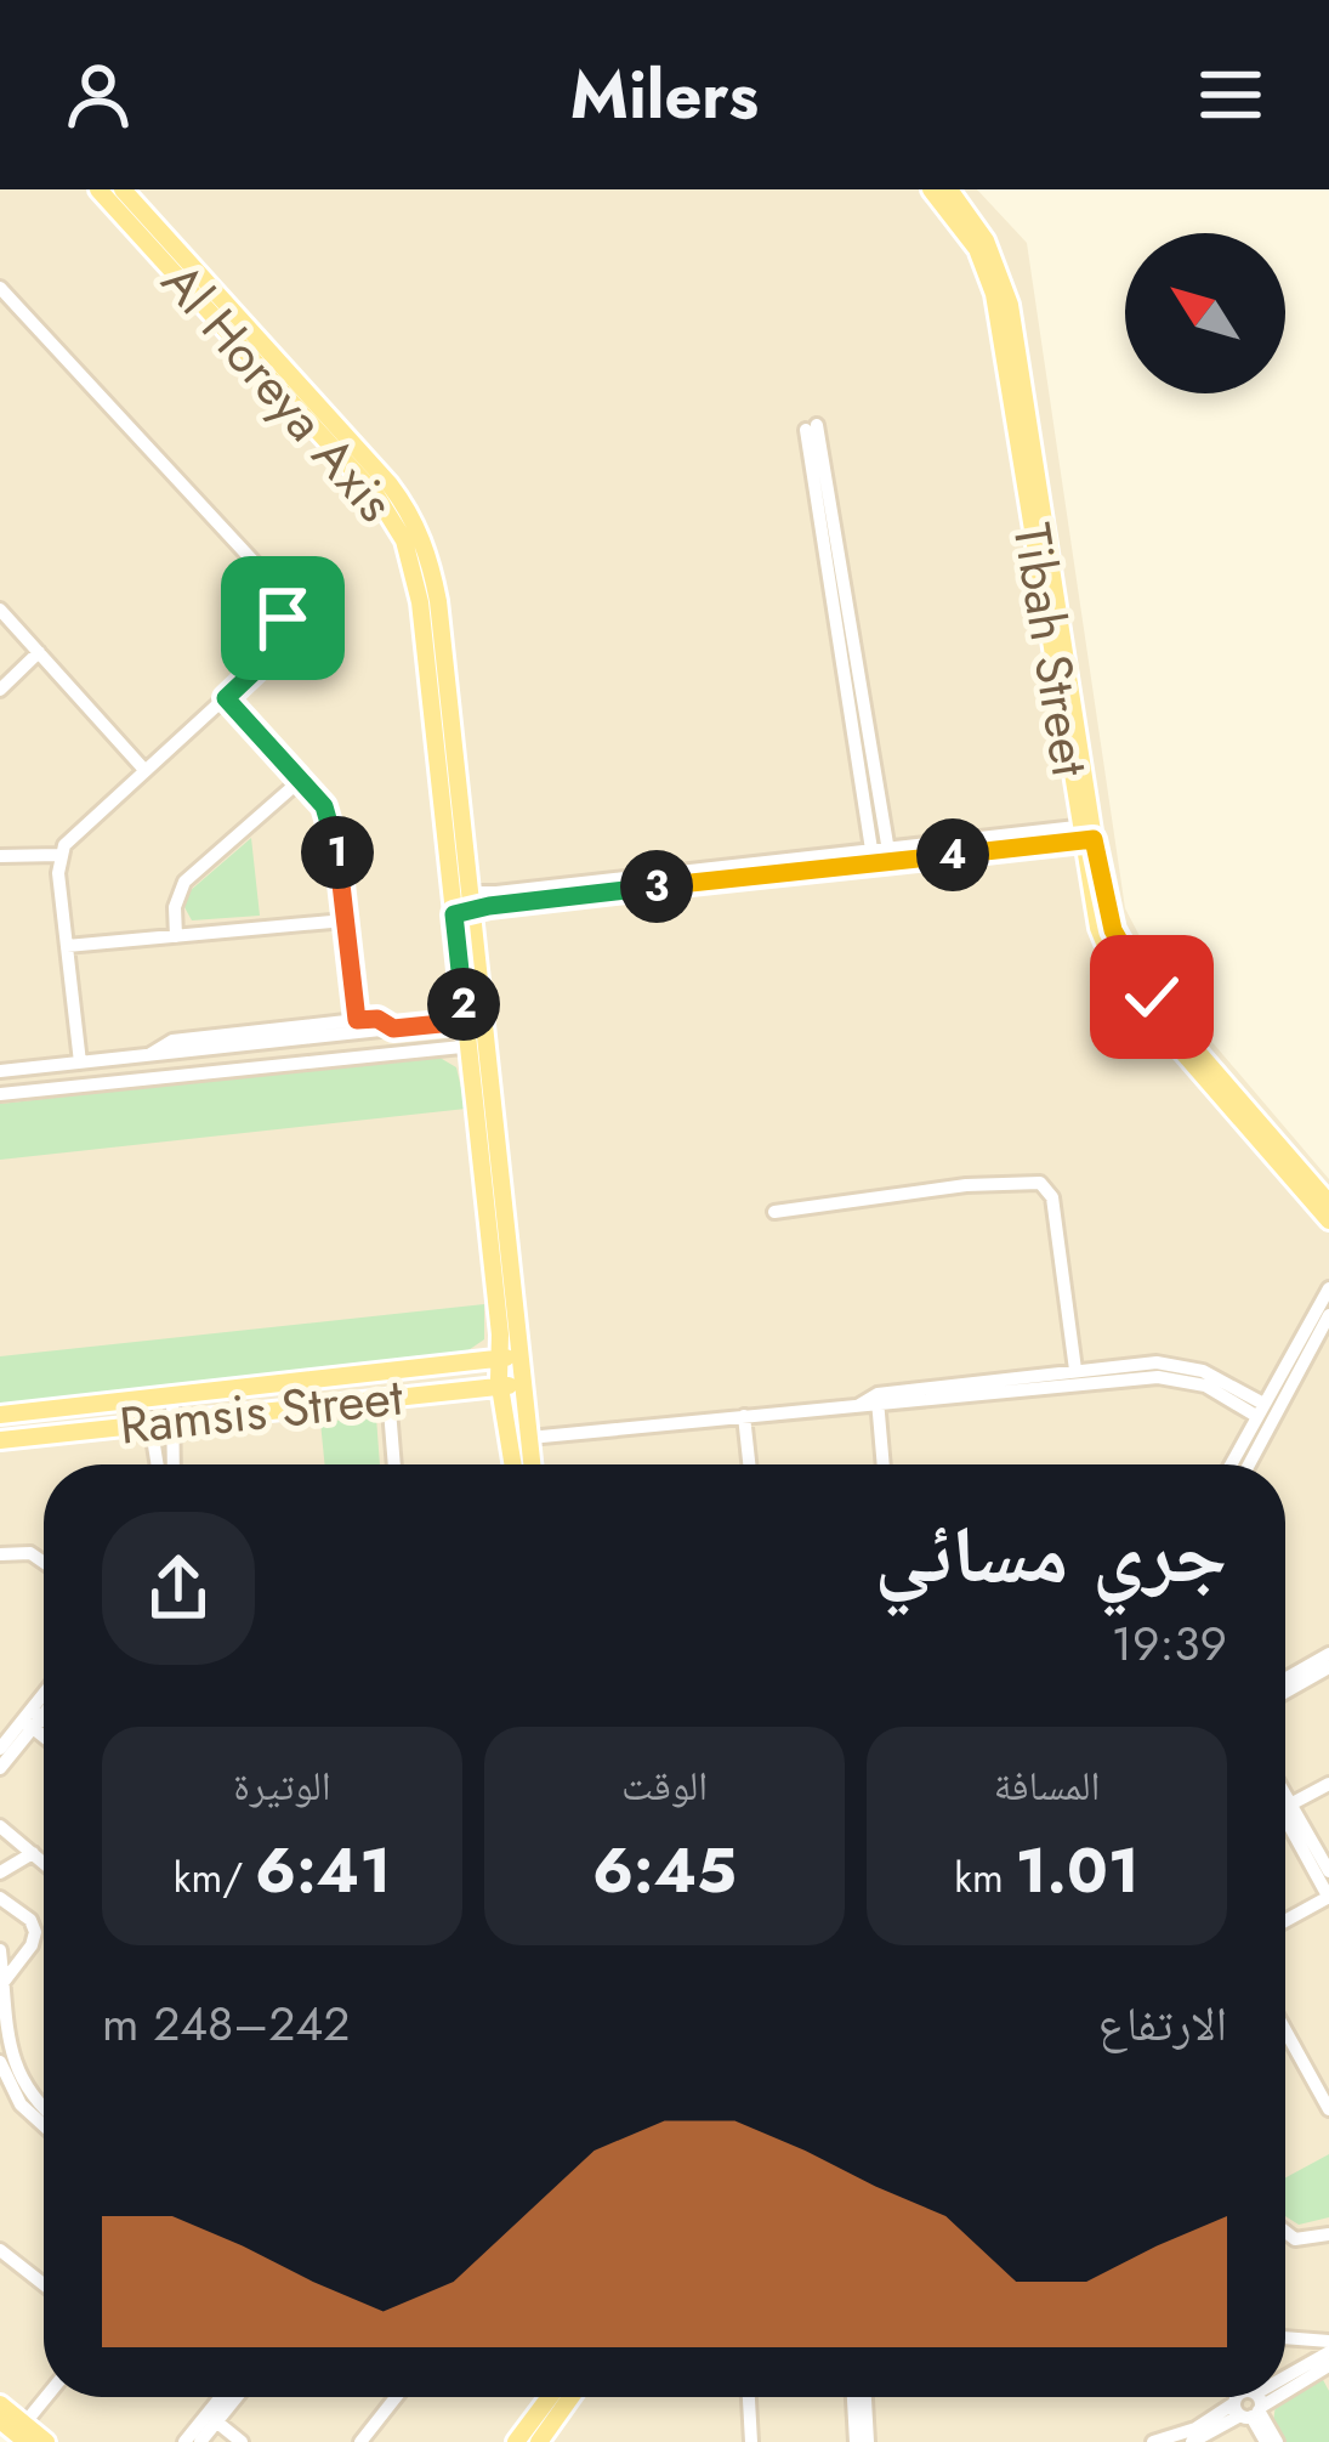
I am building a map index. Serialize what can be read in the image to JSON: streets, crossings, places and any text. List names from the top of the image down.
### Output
{
  "streets": {
    "main road": ["Al Horeya Axis", "Tibah Street", "Ramsis Street"]
  },
  "crossings": [
    ["Al Horeya Axis", "Ramsis Street"]
  ],
  "north": "top left",
  "page": {
    "header": "Milers",
    "pins": [
      "1",
      "4",
      "3",
      "2"
    ],
    "heading": ["جري مسائي", "19:39"],
    "stats": [
      ["المسافة", "1.01 km"],
      ["الوقت", "6:45"],
      ["الوتيرة", "6:41 /km"]
    ],
    "chart": ["الارتفاع", "242–248 m"]
  }
}
